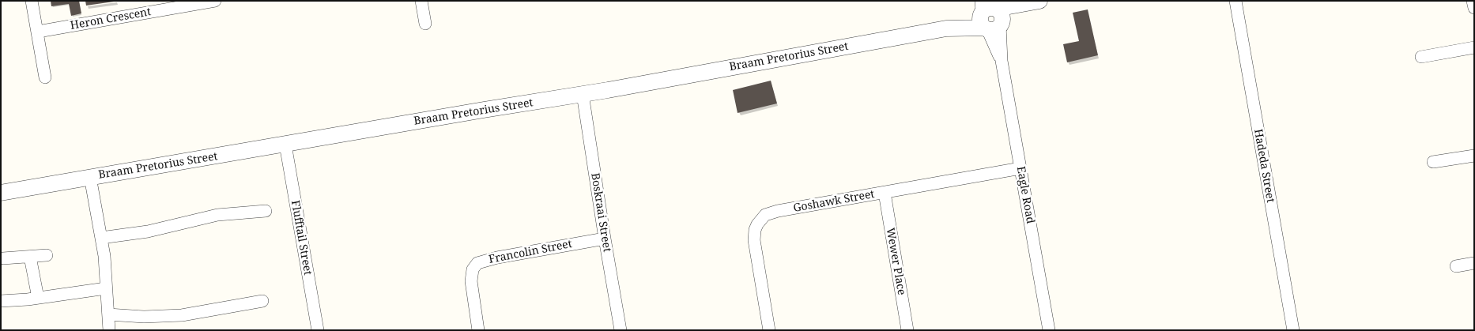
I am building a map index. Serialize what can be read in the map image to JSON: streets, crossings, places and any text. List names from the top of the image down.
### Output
{
  "streets": {
    "street": [
      "Heron Crescent",
      "Braam Pretorius Street",
      "Hadeda Street",
      "Eagle Road",
      "Goshawk Street",
      "Boskraai Street",
      "Flufftail Street",
      "Francolin Street",
      "Wewer Place"
    ]
  },
  "crossings": [
    ["Braam Pretorius Street", "Eagle Road"],
    ["Braam Pretorius Street", "Boskraai Street"],
    ["Braam Pretorius Street", "Flufftail Street"],
    ["Eagle Road", "Goshawk Street"],
    ["Goshawk Street", "Wewer Place"],
    ["Boskraai Street", "Francolin Street"]
  ]
}
